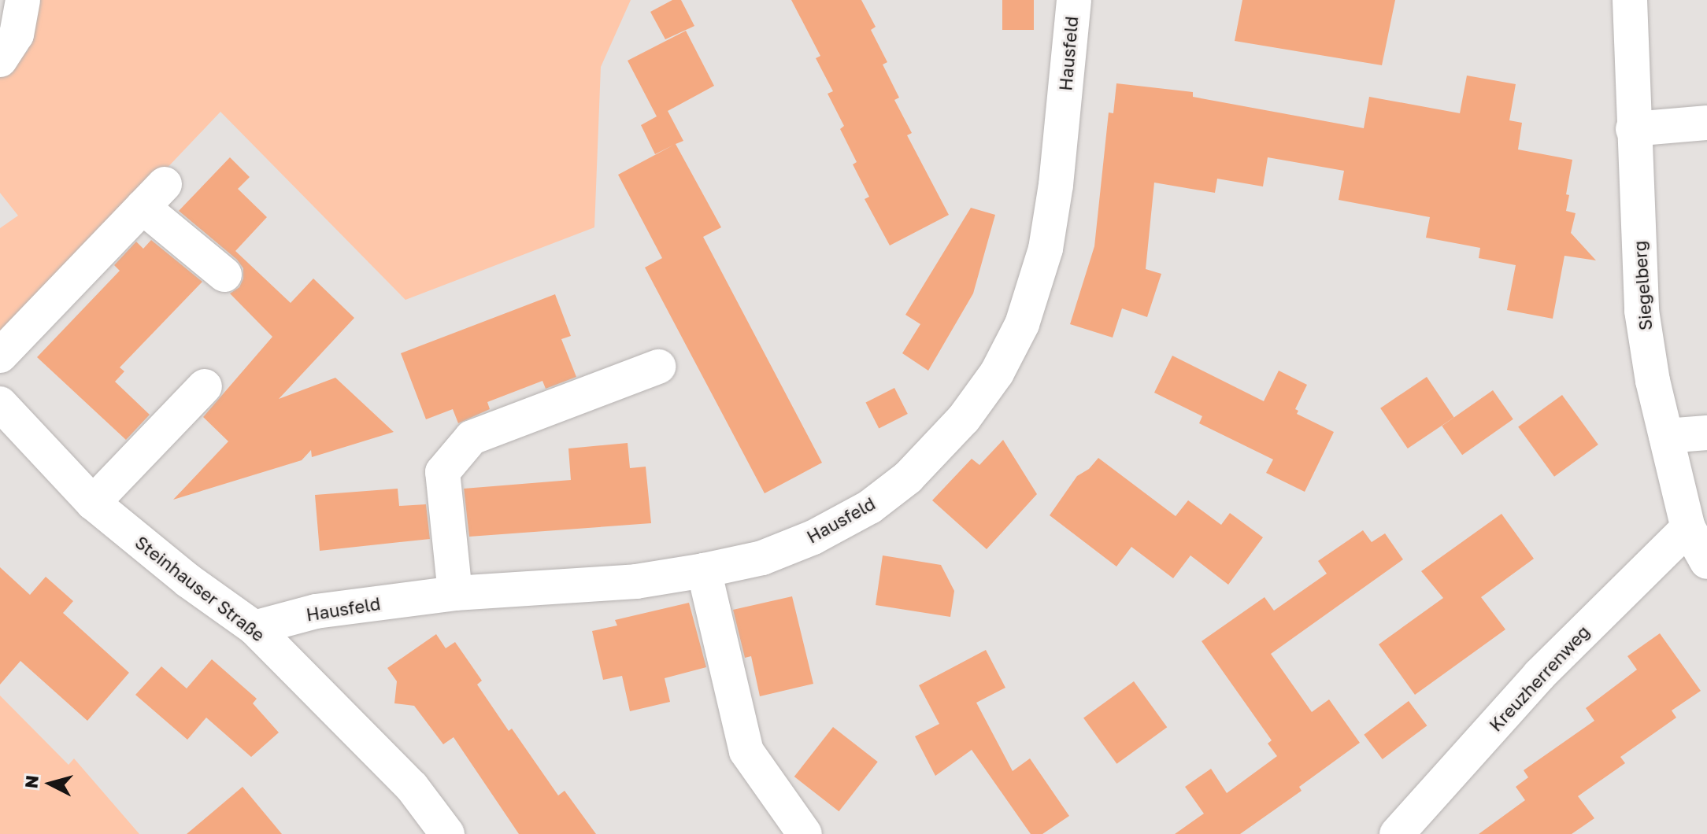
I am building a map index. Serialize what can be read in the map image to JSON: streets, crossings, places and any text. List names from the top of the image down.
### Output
{
  "streets": {
    "street": [
      "Hausfeld",
      "Siegelberg",
      "Steinhauser Straße",
      "Kreuzherrenweg"
    ]
  },
  "crossings": [
    ["Hausfeld", "Steinhauser Straße"],
    ["Siegelberg", "Kreuzherrenweg"]
  ],
  "north": "left"
}
